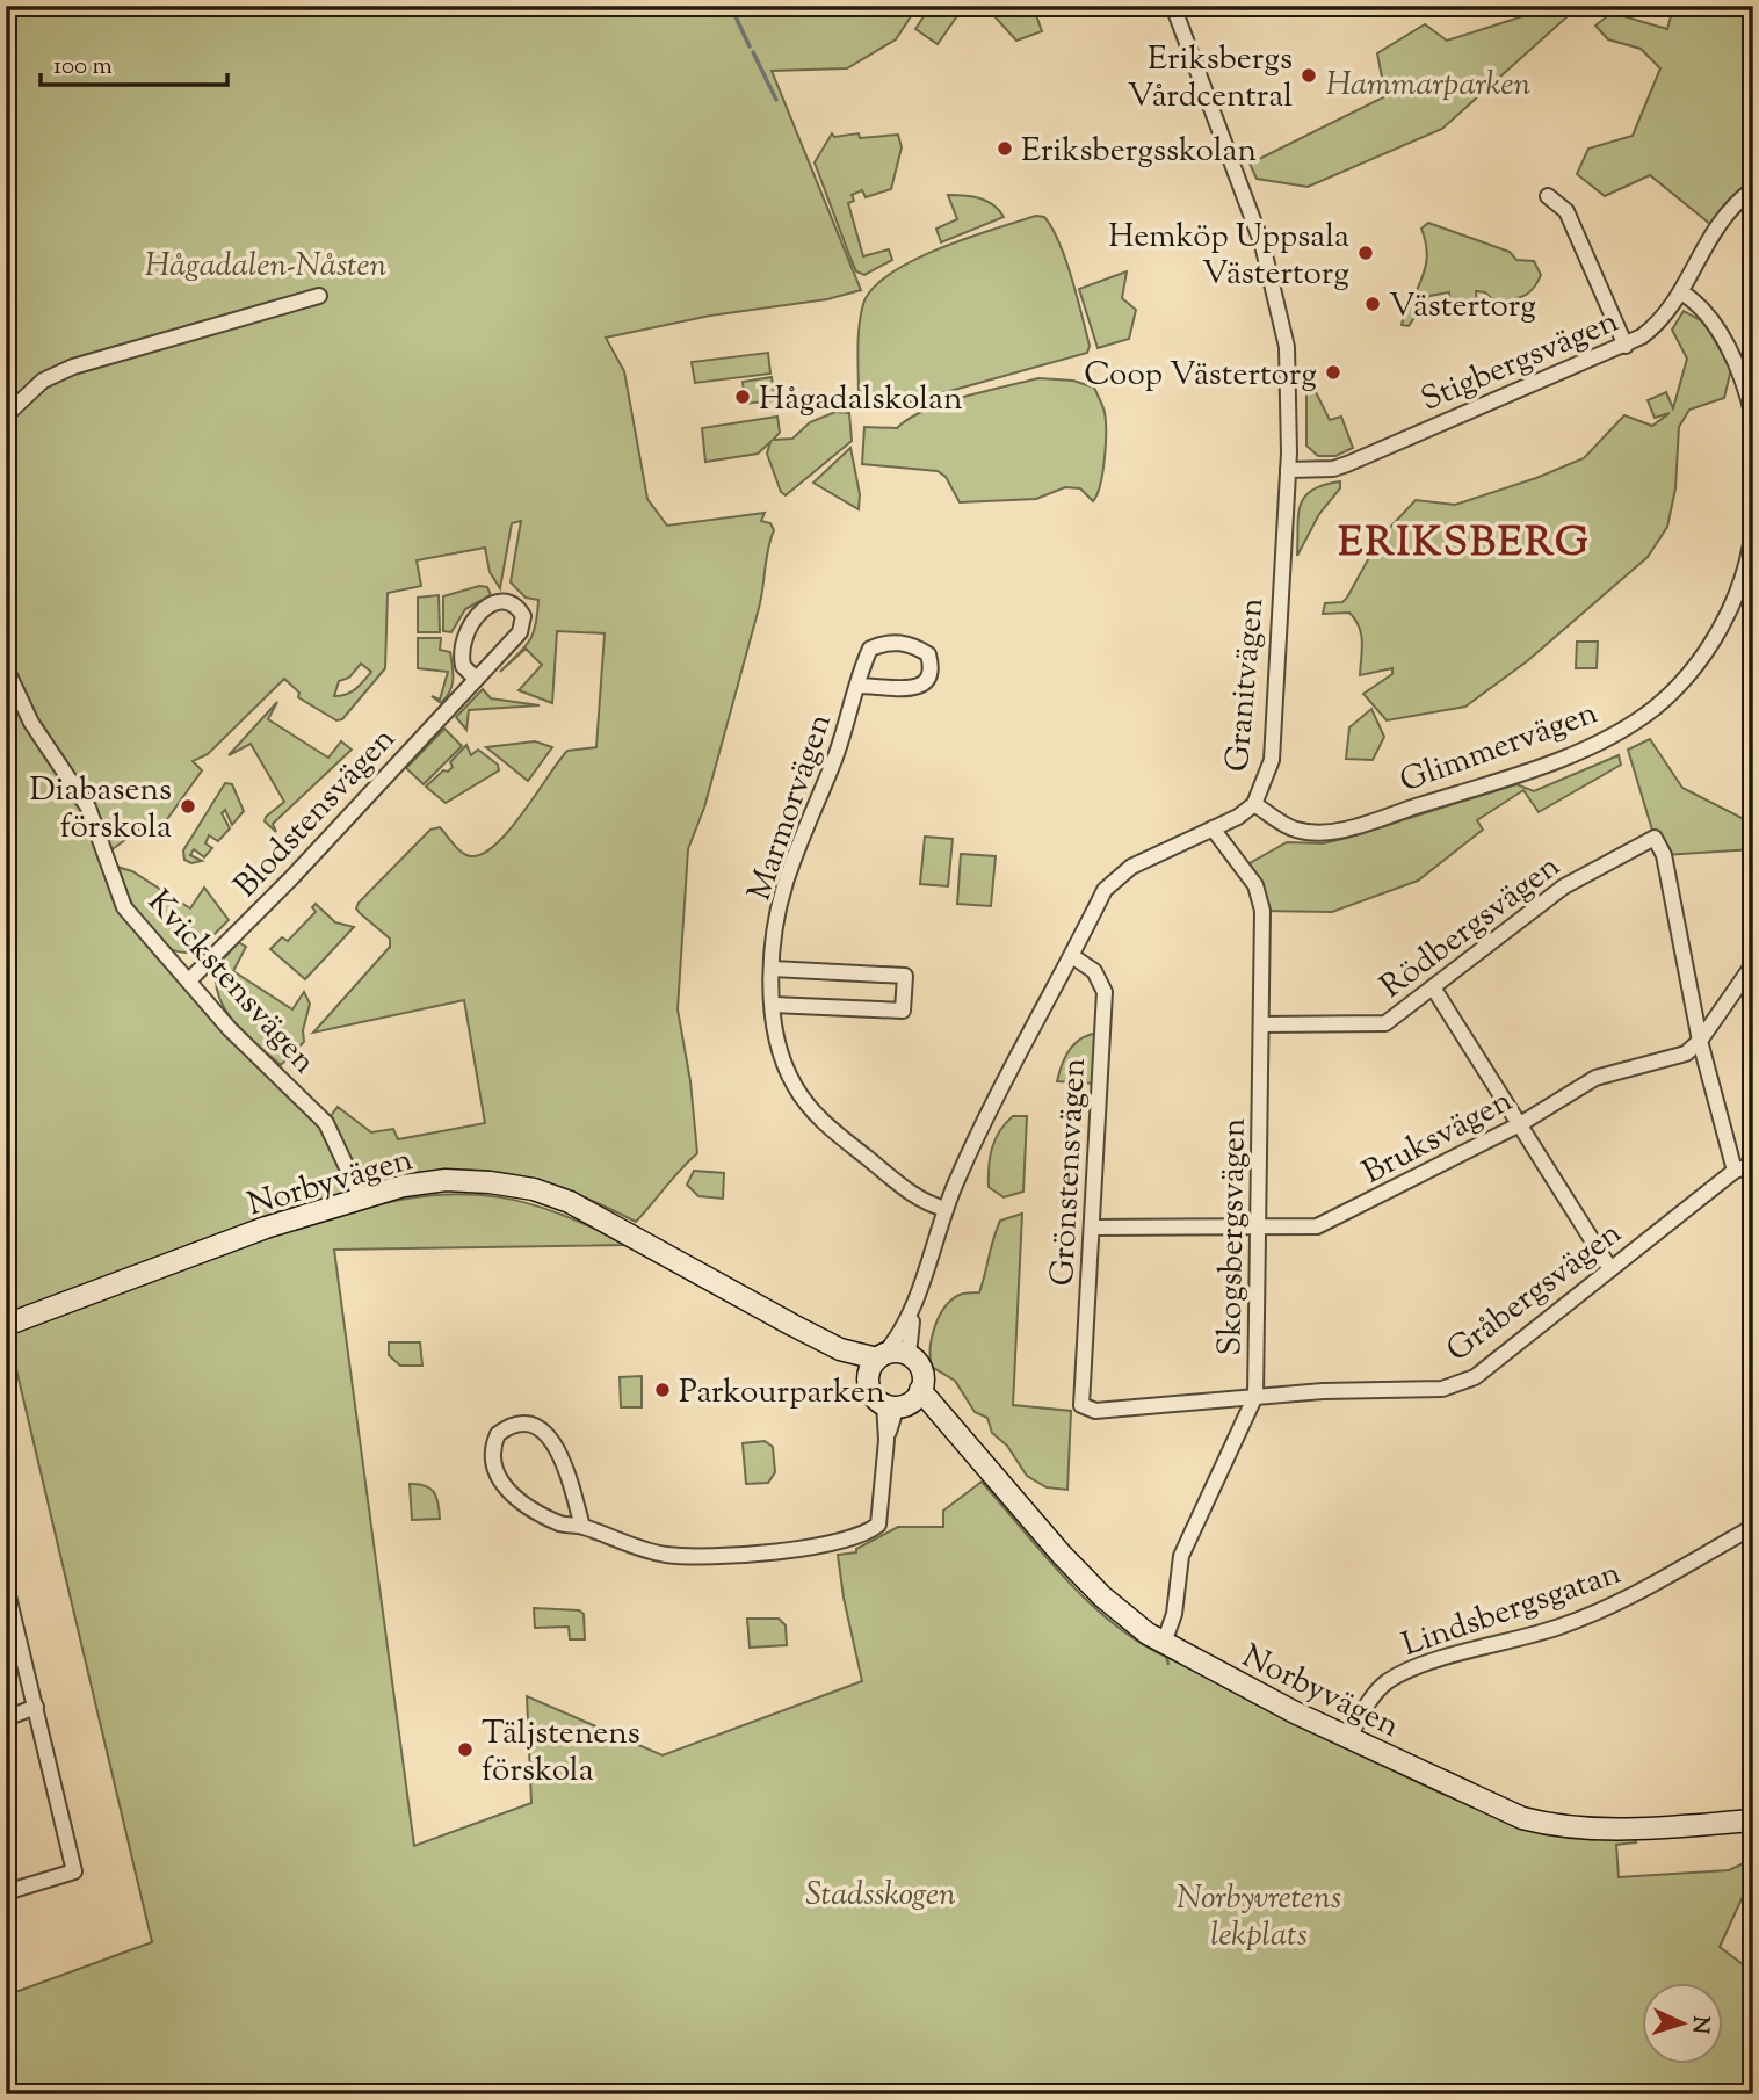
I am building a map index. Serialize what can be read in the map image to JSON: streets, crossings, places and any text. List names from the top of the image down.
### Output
{
  "streets": {
    "street": [
      "Stigbergsvägen",
      "Granitvägen",
      "Glimmervägen",
      "Marmorvägen",
      "Blodstensvägen",
      "Rödbergsvägen",
      "Kvickstensvägen",
      "Bruksvägen",
      "Grönstensvägen",
      "Norbyvägen",
      "Skogsbergsvägen",
      "Gråbergsvägen",
      "Lindsbergsgatan"
    ]
  },
  "crossings": [
    ["Stigbergsvägen", "Granitvägen"],
    ["Granitvägen", "Glimmervägen"],
    ["Granitvägen", "Marmorvägen"],
    ["Granitvägen", "Grönstensvägen"],
    ["Granitvägen", "Norbyvägen"],
    ["Granitvägen", "Skogsbergsvägen"],
    ["Blodstensvägen", "Kvickstensvägen"],
    ["Rödbergsvägen", "Bruksvägen"],
    ["Rödbergsvägen", "Skogsbergsvägen"],
    ["Kvickstensvägen", "Norbyvägen"],
    ["Bruksvägen", "Grönstensvägen"],
    ["Bruksvägen", "Skogsbergsvägen"],
    ["Grönstensvägen", "Gråbergsvägen"],
    ["Norbyvägen", "Skogsbergsvägen"],
    ["Norbyvägen", "Lindsbergsgatan"],
    ["Skogsbergsvägen", "Gråbergsvägen"]
  ],
  "districts": ["ERIKSBERG"],
  "parks": [
    "Hammarparken",
    "Hågadalen-Nåsten",
    "Stadsskogen",
    "Norbyvretens lekplats"
  ],
  "places": [
    "Eriksbergs Vårdcentral",
    "Eriksbergsskolan",
    "Hemköp Uppsala Västertorg",
    "Västertorg",
    "Coop Västertorg",
    "Hågadalskolan",
    "Diabasens förskola",
    "Parkourparken",
    "Täljstenens förskola"
  ],
  "scale_bar": "100 m",
  "north": "right"
}
